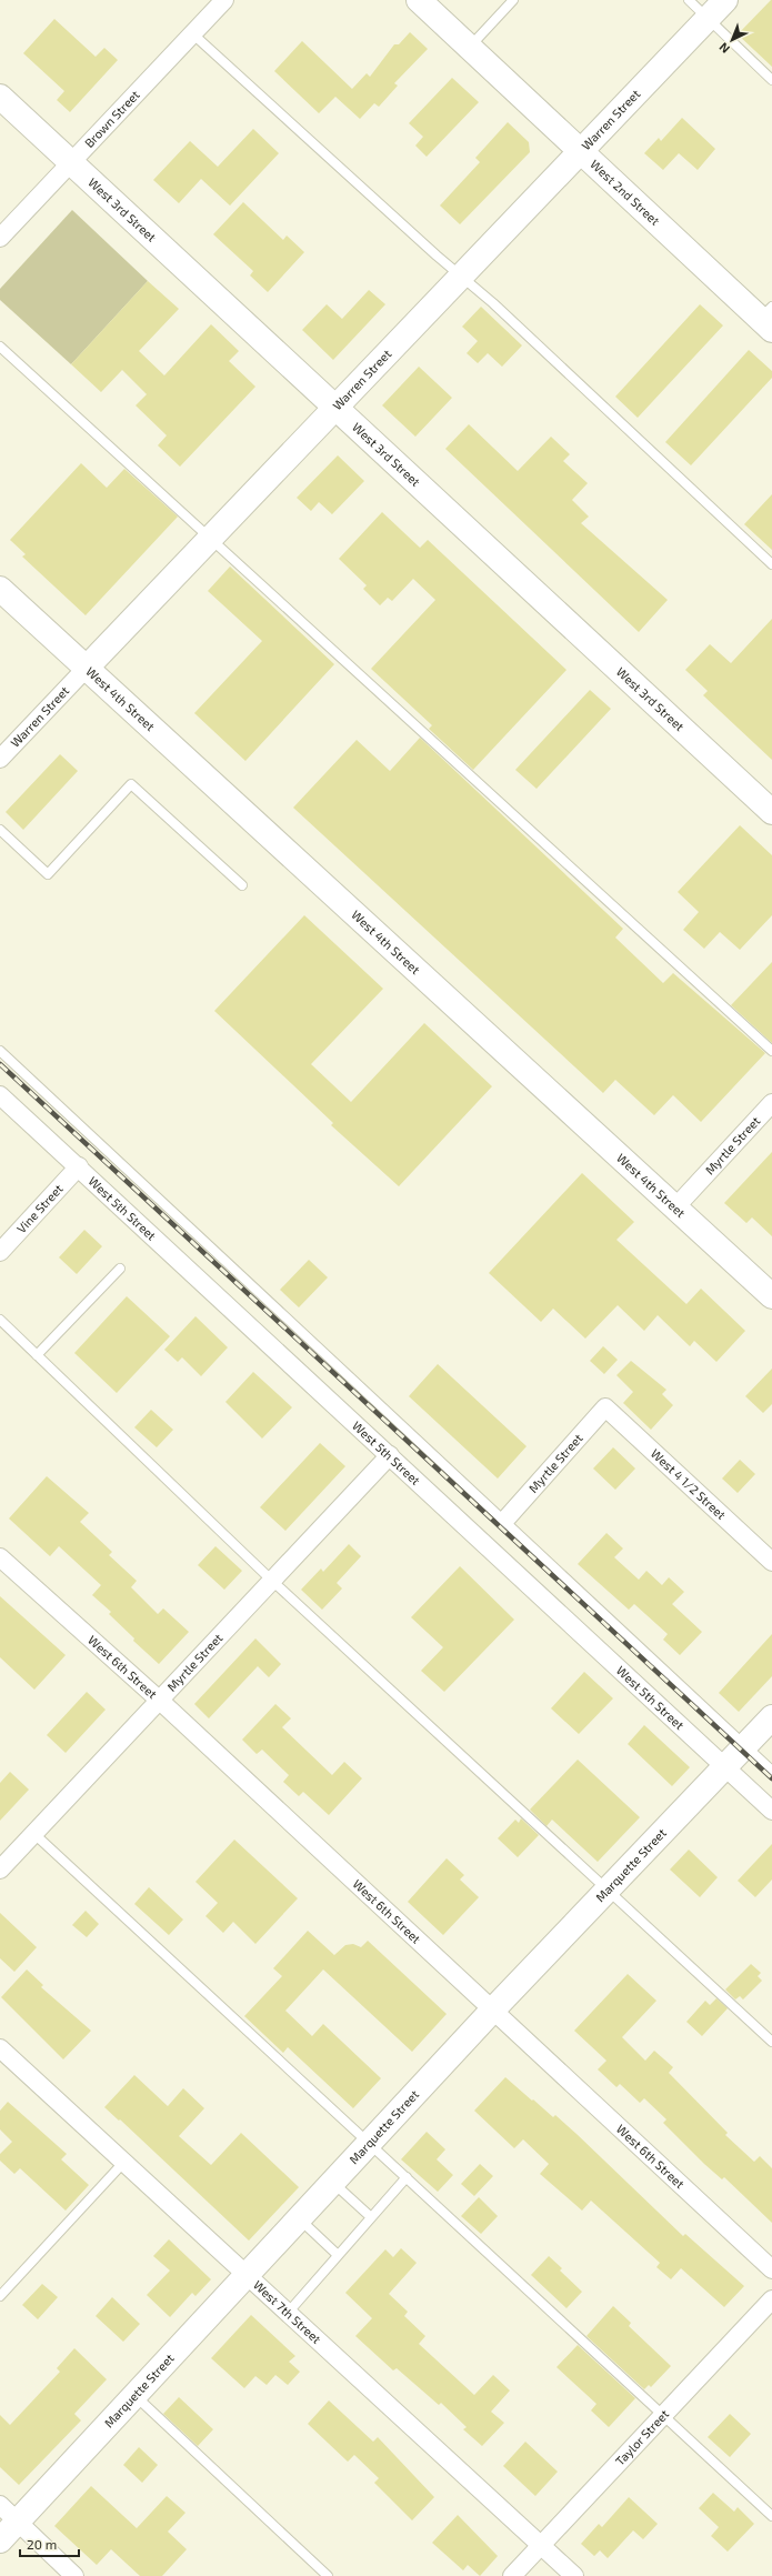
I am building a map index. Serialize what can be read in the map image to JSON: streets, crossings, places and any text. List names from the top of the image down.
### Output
{
  "streets": {
    "street": [
      "Brown Street",
      "Warren Street",
      "West 2nd Street",
      "West 3rd Street",
      "West 4th Street",
      "Myrtle Street",
      "West 5th Street",
      "Vine Street",
      "West 4 1/2 Street",
      "West 6th Street",
      "Marquette Street",
      "West 7th Street",
      "Taylor Street"
    ]
  },
  "crossings": [
    ["Brown Street", "West 3rd Street"],
    ["Warren Street", "West 2nd Street"],
    ["Warren Street", "West 3rd Street"],
    ["Warren Street", "West 4th Street"],
    ["West 4th Street", "Myrtle Street"],
    ["Myrtle Street", "West 5th Street"],
    ["Myrtle Street", "West 4 1/2 Street"],
    ["Myrtle Street", "West 6th Street"],
    ["West 5th Street", "Vine Street"],
    ["West 5th Street", "Marquette Street"],
    ["West 6th Street", "Marquette Street"],
    ["Marquette Street", "West 7th Street"],
    ["West 7th Street", "Taylor Street"]
  ],
  "scale_bar": "20 m",
  "north": "bottom left"
}
